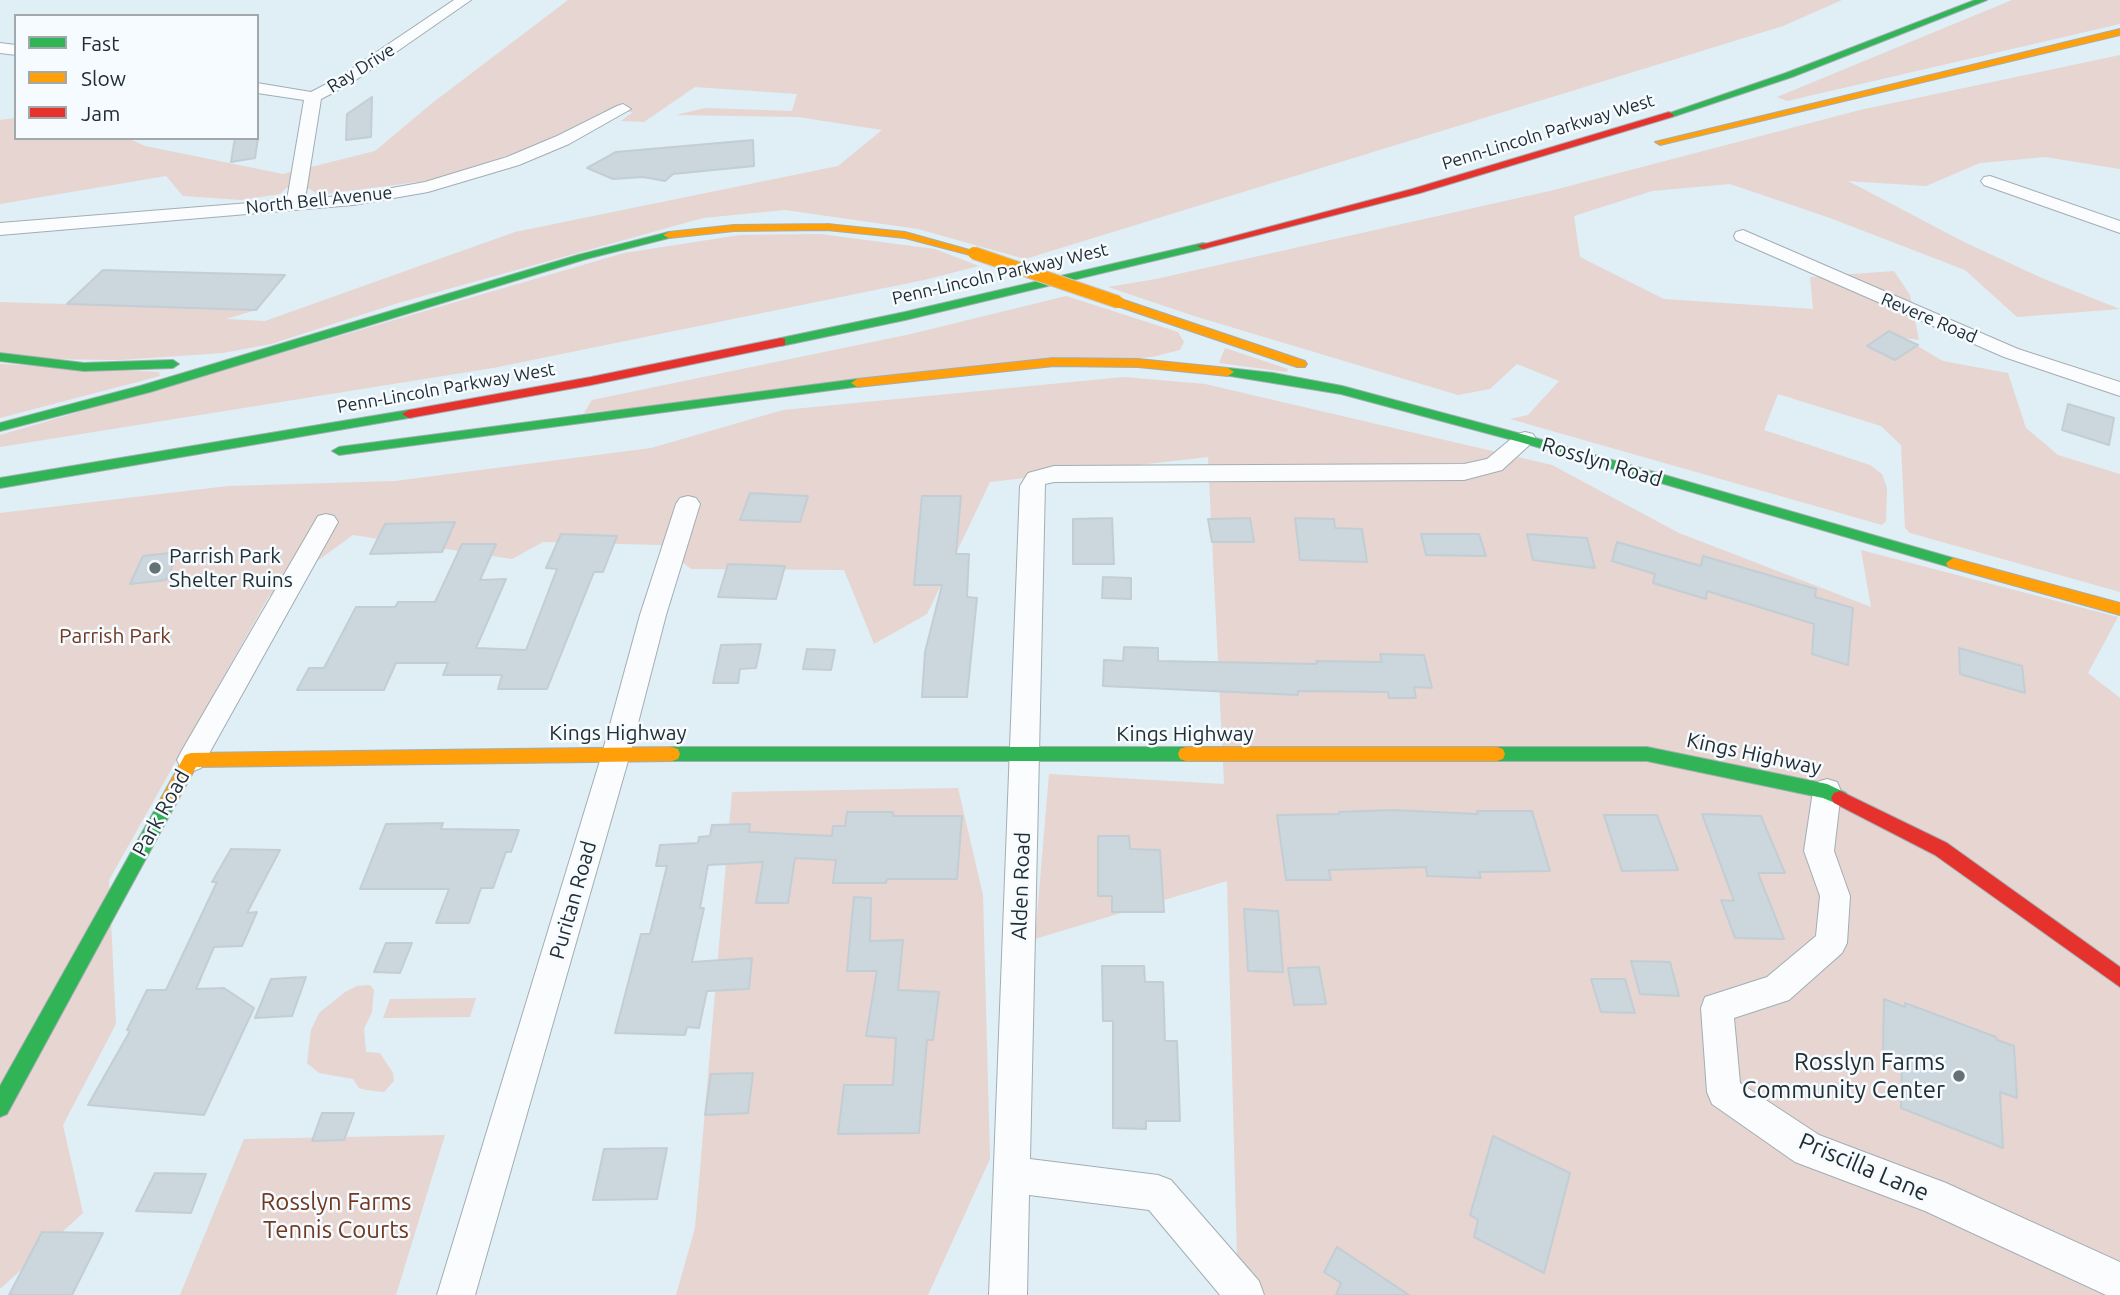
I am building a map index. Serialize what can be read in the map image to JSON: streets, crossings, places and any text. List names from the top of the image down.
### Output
{
  "streets": {
    "main road": [
      "Penn-Lincoln Parkway West",
      "Rosslyn Road",
      "Kings Highway",
      "Park Road"
    ],
    "street": [
      "Ray Drive",
      "North Bell Avenue",
      "Revere Road",
      "Alden Road",
      "Puritan Road",
      "Priscilla Lane"
    ]
  },
  "crossings": [
    ["Ray Drive", "North Bell Avenue"],
    ["Rosslyn Road", "Alden Road"],
    ["Kings Highway", "Park Road"],
    ["Kings Highway", "Alden Road"],
    ["Kings Highway", "Puritan Road"],
    ["Kings Highway", "Priscilla Lane"]
  ],
  "parks": ["Parrish Park", "Rosslyn Farms Tennis Courts"],
  "places": ["Parrish Park Shelter Ruins", "Rosslyn Farms Community Center"],
  "legend": ["Fast", "Slow", "Jam"]
}
